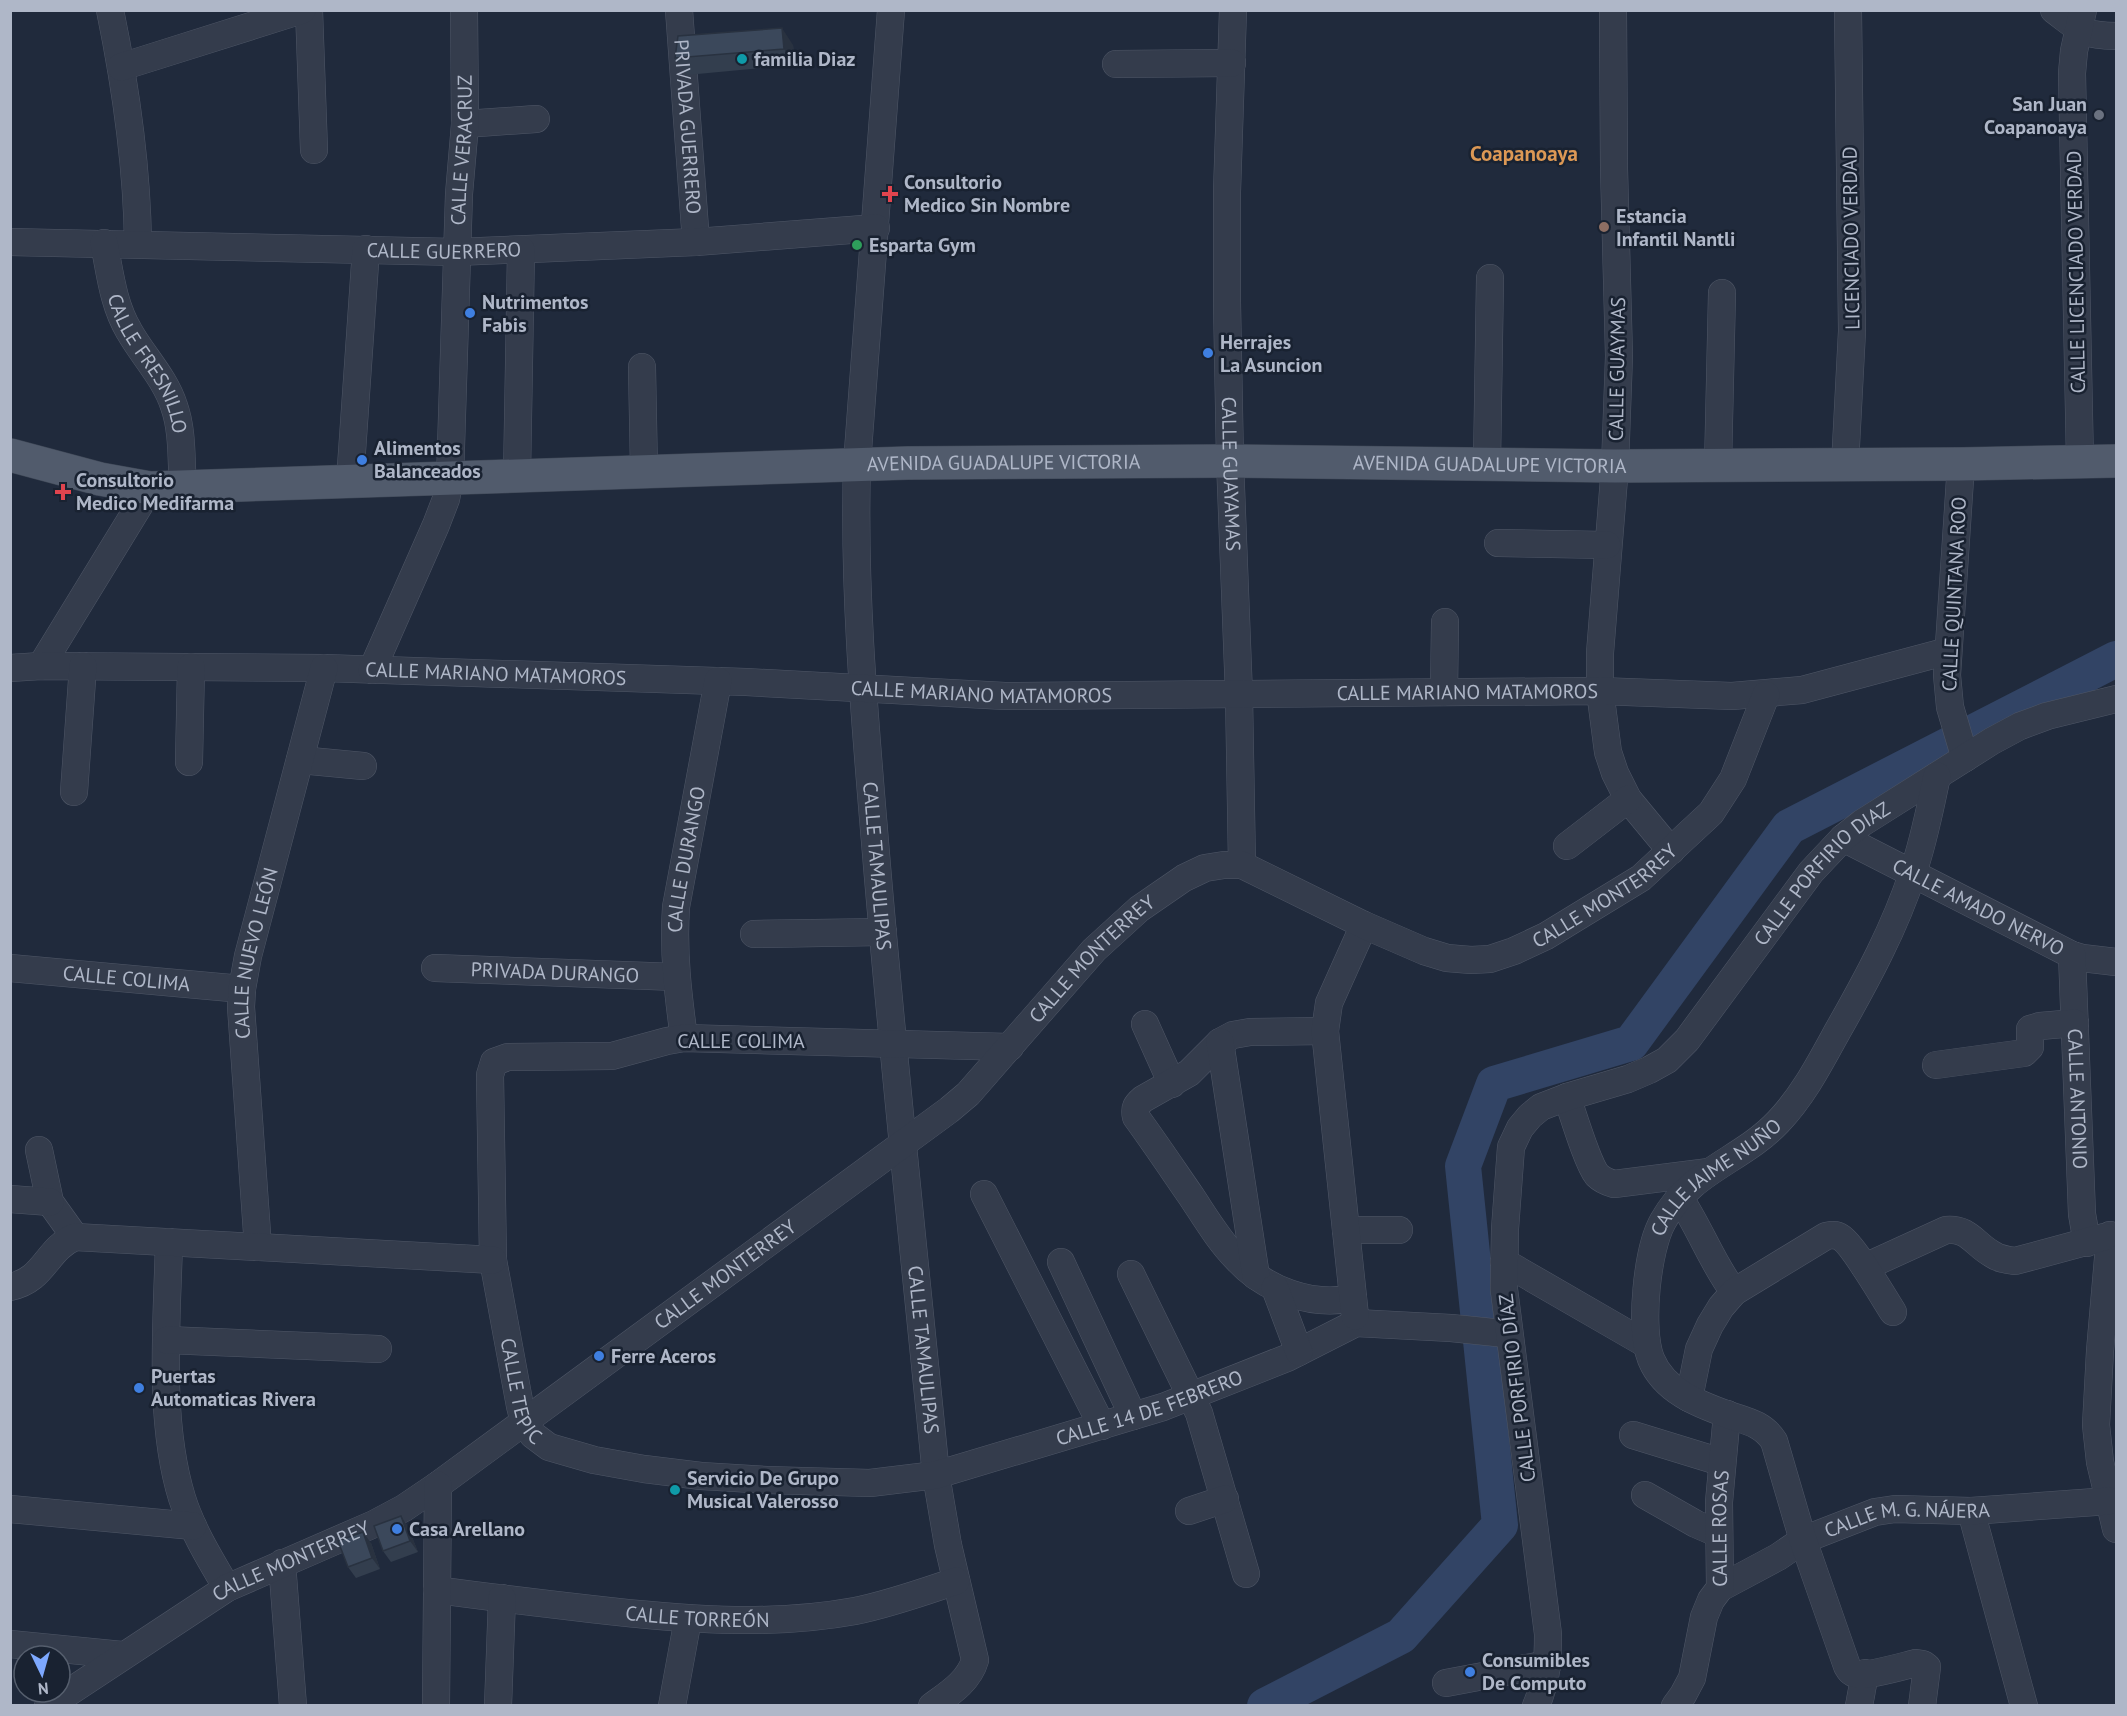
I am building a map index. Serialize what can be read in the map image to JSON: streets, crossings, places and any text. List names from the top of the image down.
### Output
{
  "streets": {
    "main road": ["AVENIDA GUADALUPE VICTORIA"],
    "street": [
      "PRIVADA GUERRERO",
      "CALLE VERACRUZ",
      "LICENCIADO VERDAD",
      "CALLE GUERRERO",
      "CALLE LICENCIADO VERDAD",
      "CALLE FRESNILLO",
      "CALLE GUAYMAS",
      "CALLE GUAYAMAS",
      "CALLE QUINTANA ROO",
      "CALLE MARIANO MATAMOROS",
      "CALLE DURANGO",
      "CALLE TAMAULIPAS",
      "CALLE PORFIRIO DIAZ",
      "CALLE MONTERREY",
      "CALLE AMADO NERVO",
      "CALLE NUEVO LEÓN",
      "PRIVADA DURANGO",
      "CALLE COLIMA",
      "CALLE ANTONIO",
      "CALLE JAIME NUÑO",
      "CALLE TEPIC",
      "CALLE PORFIRIO DÍAZ",
      "CALLE 14 DE FEBRERO",
      "CALLE M. G. NÁJERA",
      "CALLE ROSAS",
      "CALLE TORREÓN"
    ]
  },
  "crossings": [
    ["PRIVADA GUERRERO", "CALLE GUERRERO"],
    ["CALLE VERACRUZ", "CALLE GUERRERO"],
    ["CALLE VERACRUZ", "AVENIDA GUADALUPE VICTORIA"],
    ["CALLE VERACRUZ", "CALLE MARIANO MATAMOROS"],
    ["LICENCIADO VERDAD", "AVENIDA GUADALUPE VICTORIA"],
    ["CALLE GUERRERO", "CALLE FRESNILLO"],
    ["CALLE GUERRERO", "CALLE TAMAULIPAS"],
    ["CALLE LICENCIADO VERDAD", "AVENIDA GUADALUPE VICTORIA"],
    ["CALLE FRESNILLO", "AVENIDA GUADALUPE VICTORIA"],
    ["CALLE GUAYMAS", "AVENIDA GUADALUPE VICTORIA"],
    ["CALLE GUAYMAS", "CALLE MARIANO MATAMOROS"],
    ["CALLE GUAYMAS", "CALLE MONTERREY"],
    ["AVENIDA GUADALUPE VICTORIA", "CALLE GUAYAMAS"],
    ["AVENIDA GUADALUPE VICTORIA", "CALLE QUINTANA ROO"],
    ["AVENIDA GUADALUPE VICTORIA", "CALLE TAMAULIPAS"],
    ["CALLE GUAYAMAS", "CALLE MARIANO MATAMOROS"],
    ["CALLE GUAYAMAS", "CALLE MONTERREY"],
    ["CALLE QUINTANA ROO", "CALLE MARIANO MATAMOROS"],
    ["CALLE QUINTANA ROO", "CALLE PORFIRIO DIAZ"],
    ["CALLE MARIANO MATAMOROS", "CALLE DURANGO"],
    ["CALLE MARIANO MATAMOROS", "CALLE TAMAULIPAS"],
    ["CALLE MARIANO MATAMOROS", "CALLE MONTERREY"],
    ["CALLE MARIANO MATAMOROS", "CALLE NUEVO LEÓN"],
    ["CALLE DURANGO", "PRIVADA DURANGO"],
    ["CALLE DURANGO", "CALLE COLIMA"],
    ["CALLE TAMAULIPAS", "CALLE MONTERREY"],
    ["CALLE TAMAULIPAS", "CALLE COLIMA"],
    ["CALLE TAMAULIPAS", "CALLE TEPIC"],
    ["CALLE TAMAULIPAS", "CALLE 14 DE FEBRERO"],
    ["CALLE TAMAULIPAS", "CALLE TORREÓN"],
    ["CALLE PORFIRIO DIAZ", "CALLE AMADO NERVO"],
    ["CALLE PORFIRIO DIAZ", "CALLE JAIME NUÑO"],
    ["CALLE PORFIRIO DIAZ", "CALLE PORFIRIO DÍAZ"],
    ["CALLE MONTERREY", "CALLE COLIMA"],
    ["CALLE MONTERREY", "CALLE TEPIC"],
    ["CALLE AMADO NERVO", "CALLE ANTONIO"],
    ["CALLE AMADO NERVO", "CALLE JAIME NUÑO"],
    ["CALLE NUEVO LEÓN", "CALLE COLIMA"],
    ["CALLE COLIMA", "CALLE TEPIC"],
    ["CALLE ANTONIO", "CALLE M. G. NÁJERA"],
    ["CALLE JAIME NUÑO", "CALLE M. G. NÁJERA"],
    ["CALLE JAIME NUÑO", "CALLE ROSAS"],
    ["CALLE TEPIC", "CALLE 14 DE FEBRERO"],
    ["CALLE M. G. NÁJERA", "CALLE ROSAS"]
  ],
  "districts": ["Coapanoaya"],
  "places": {
    "other": [
      "familia Diaz",
      "San Juan Coapanoaya",
      "Estancia Infantil Nantli",
      "Esparta Gym",
      "Nutrimentos Fabis",
      "Herrajes La Asuncion",
      "Alimentos Balanceados",
      "Ferre Aceros",
      "Puertas Automaticas Rivera",
      "Servicio De Grupo Musical Valerosso",
      "Casa Arellano",
      "Consumibles De Computo"
    ],
    "health": ["Consultorio Medico Sin Nombre", "Consultorio Medico Medifarma"]
  },
  "north": "bottom"
}
